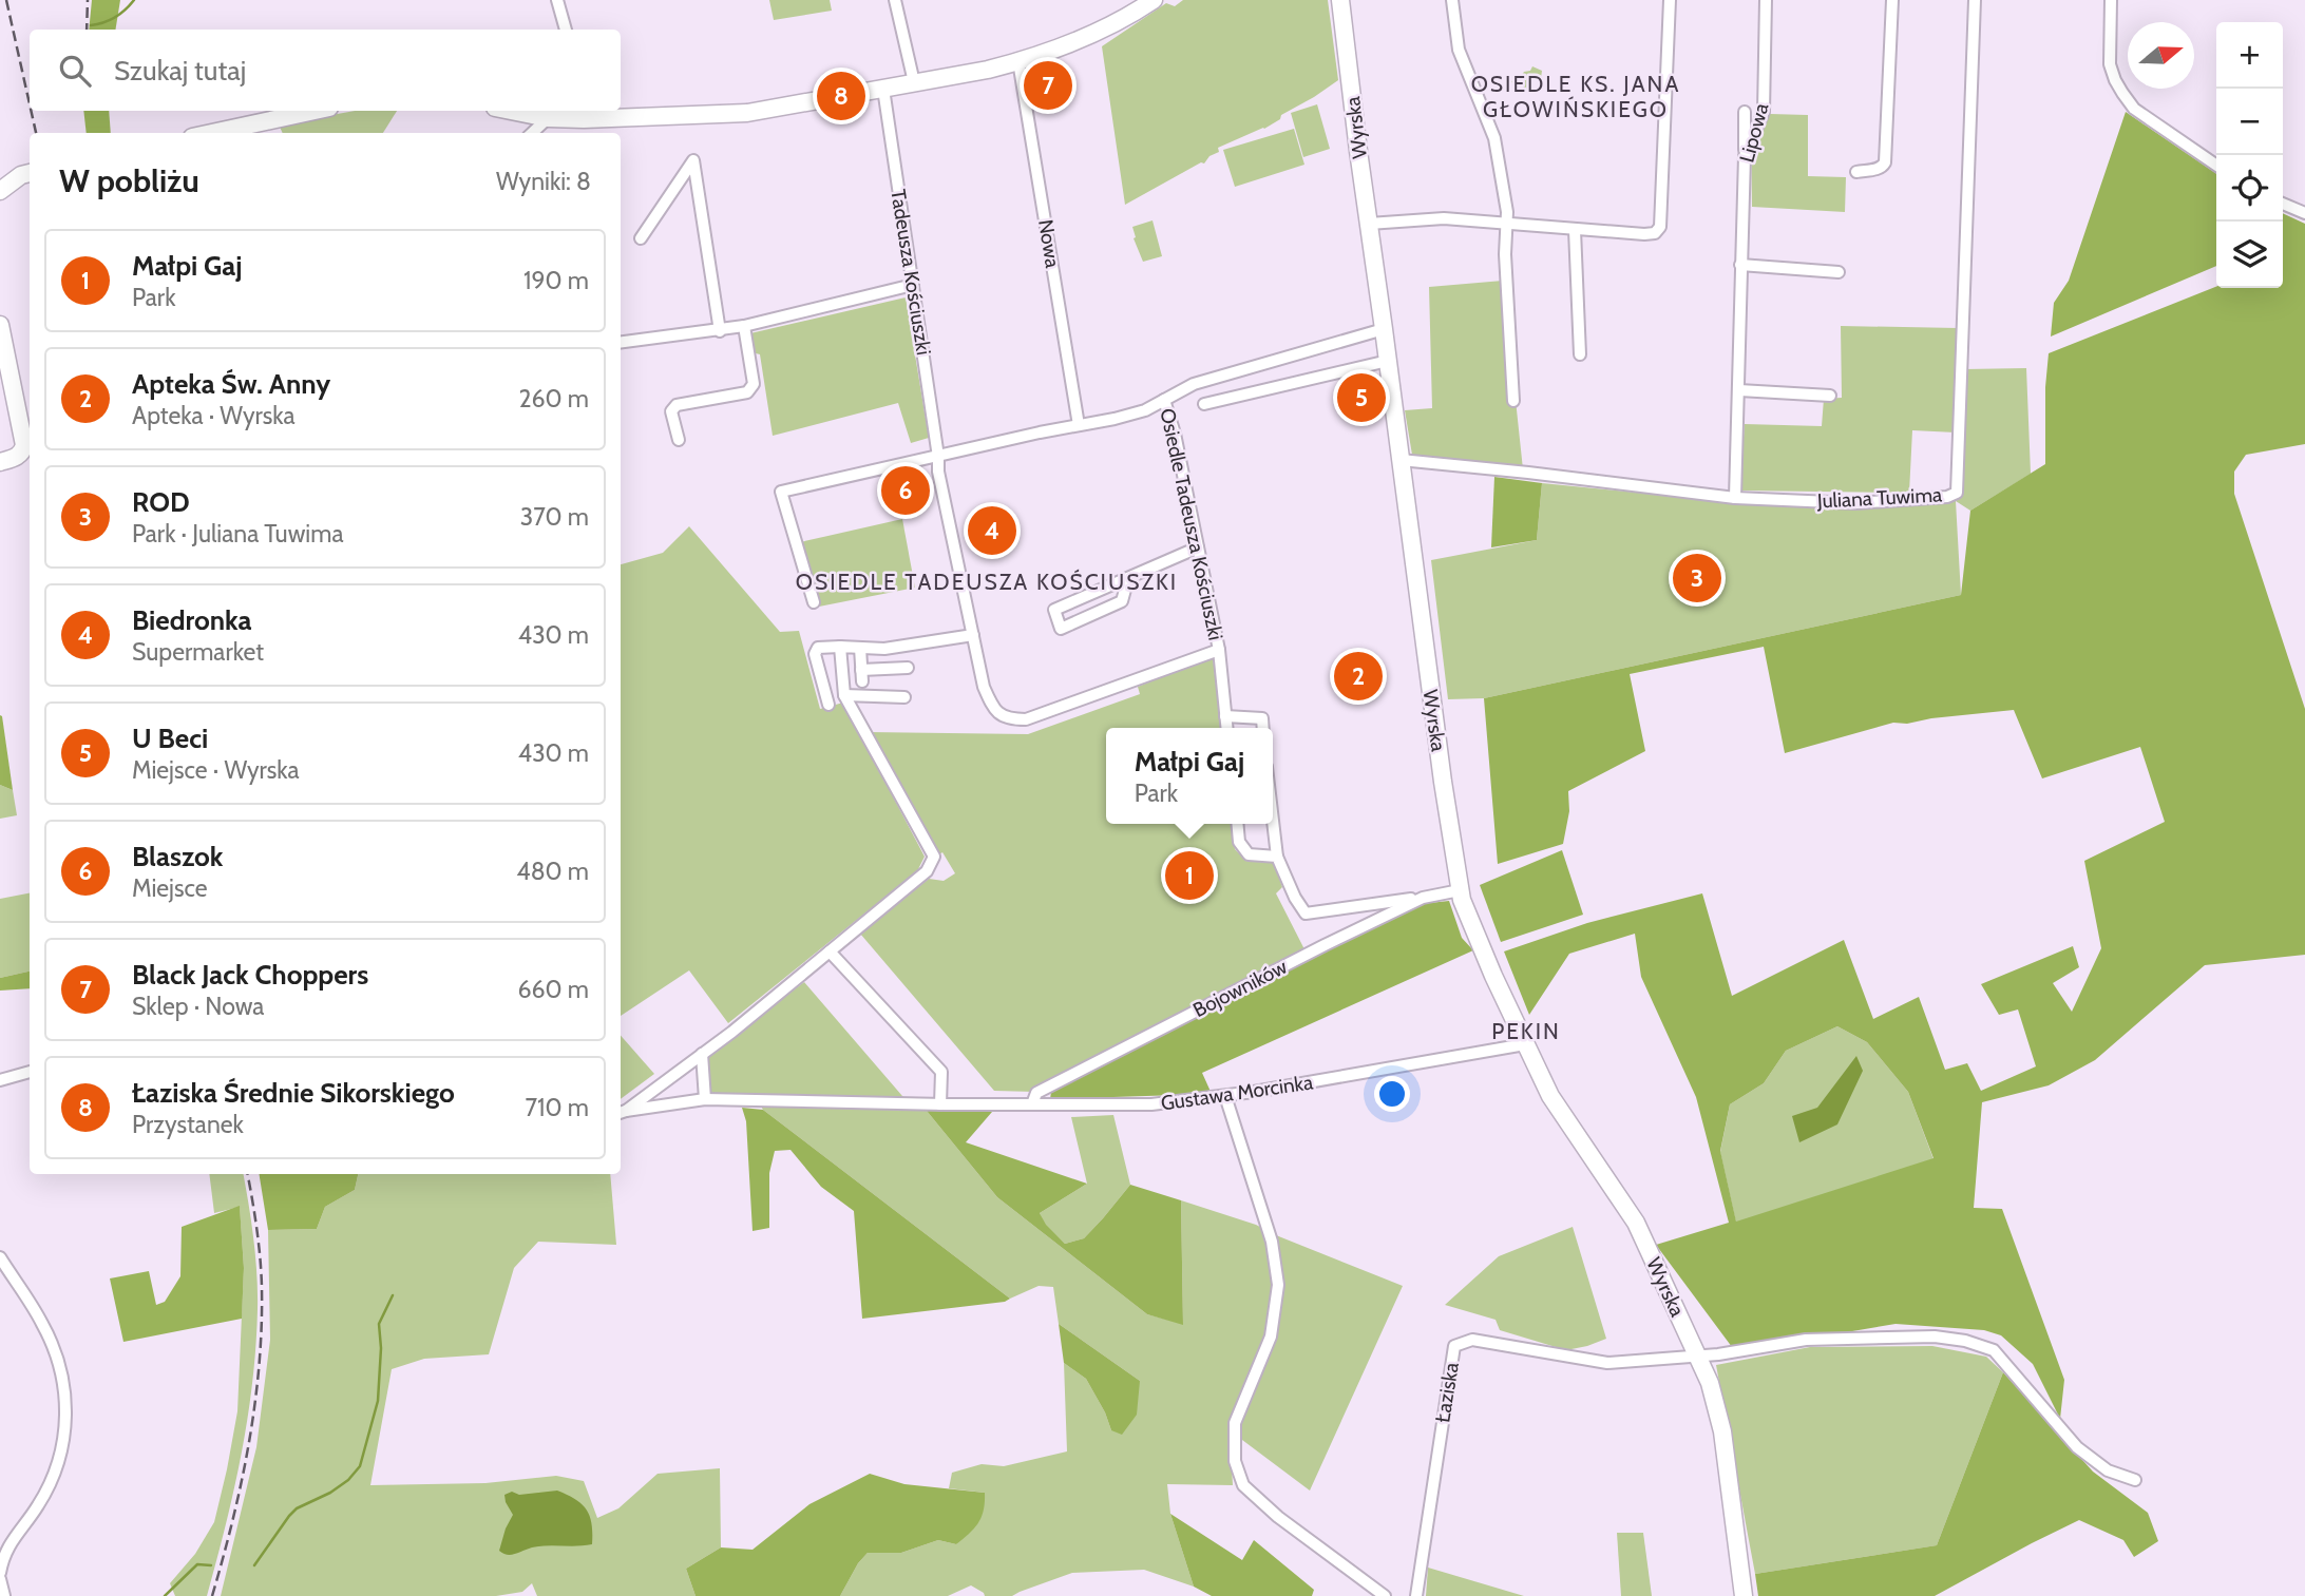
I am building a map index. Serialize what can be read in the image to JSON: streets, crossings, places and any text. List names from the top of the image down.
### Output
{
  "streets": {
    "street": [
      "Wyrska",
      "Lipowa",
      "Nowa",
      "Tadeusza Kościuszki",
      "Juliana Tuwima",
      "Osiedle Tadeusza Kościuszki",
      "Bojowników",
      "Gustawa Morcinka",
      "Łaziska"
    ]
  },
  "crossings": [
    ["Wyrska", "Juliana Tuwima"],
    ["Wyrska", "Bojowników"],
    ["Wyrska", "Gustawa Morcinka"],
    ["Wyrska", "Łaziska"],
    ["Lipowa", "Juliana Tuwima"],
    ["Nowa", "Osiedle Tadeusza Kościuszki"],
    ["Tadeusza Kościuszki", "Osiedle Tadeusza Kościuszki"],
    ["Bojowników", "Gustawa Morcinka"]
  ],
  "districts": ["OSIEDLE KS. JANA GŁOWIŃSKIEGO", "OSIEDLE TADEUSZA KOŚCIUSZKI", "PEKIN"],
  "north": "right",
  "page": {
    "map_buttons": ["+", "−"],
    "search": "Szukaj tutaj",
    "pins": [
      "7",
      "8",
      "5",
      "6",
      "4",
      "3",
      "2",
      "1"
    ],
    "heading": ["W pobliżu", "Wyniki: 8"],
    "list": [
      {
        "mark": "1",
        "name": "Małpi Gaj",
        "note": "Park",
        "value": "190 m"
      },
      {
        "mark": "2",
        "name": "Apteka Św. Anny",
        "note": "Apteka · Wyrska",
        "value": "260 m"
      },
      {
        "mark": "3",
        "name": "ROD",
        "note": "Park · Juliana Tuwima",
        "value": "370 m"
      },
      {
        "mark": "4",
        "name": "Biedronka",
        "note": "Supermarket",
        "value": "430 m"
      },
      {
        "mark": "5",
        "name": "U Beci",
        "note": "Miejsce · Wyrska",
        "value": "430 m"
      },
      {
        "mark": "6",
        "name": "Blaszok",
        "note": "Miejsce",
        "value": "480 m"
      },
      {
        "mark": "7",
        "name": "Black Jack Choppers",
        "note": "Sklep · Nowa",
        "value": "660 m"
      },
      {
        "mark": "8",
        "name": "Łaziska Średnie Sikorskiego",
        "note": "Przystanek",
        "value": "710 m"
      }
    ],
    "popup": ["Małpi Gaj", "Park"]
  }
}
